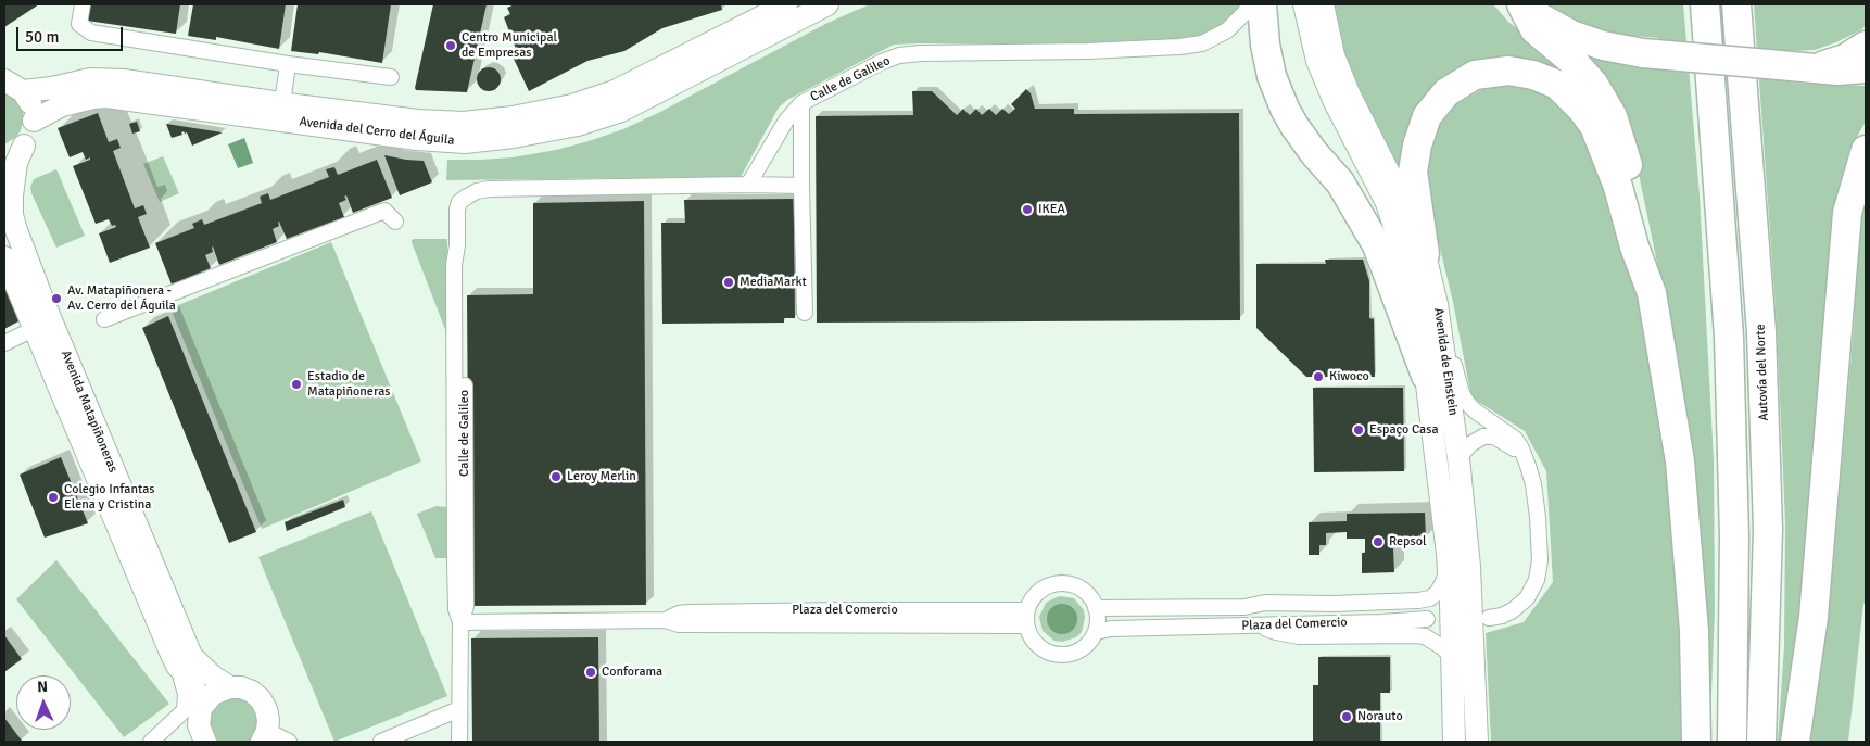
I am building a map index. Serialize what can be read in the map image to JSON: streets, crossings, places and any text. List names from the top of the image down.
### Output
{
  "streets": {
    "highway": ["Autovía del Norte"],
    "street": [
      "Calle de Galileo",
      "Avenida del Cerro del Águila",
      "Avenida de Einstein",
      "Avenida Matapiñoneras",
      "Plaza del Comercio"
    ]
  },
  "crossings": [
    ["Calle de Galileo", "Plaza del Comercio"],
    ["Avenida del Cerro del Águila", "Avenida Matapiñoneras"],
    ["Avenida de Einstein", "Plaza del Comercio"]
  ],
  "places": [
    "Centro Municipal de Empresas",
    "IKEA",
    "MediaMarkt",
    "Av. Matapiñonera - Av. Cerro del Águila",
    "Kiwoco",
    "Estadio de Matapiñoneras",
    "Espaço Casa",
    "Leroy Merlin",
    "Colegio Infantas Elena y Cristina",
    "Repsol",
    "Conforama",
    "Norauto"
  ],
  "scale_bar": "50 m",
  "north": "top"
}
